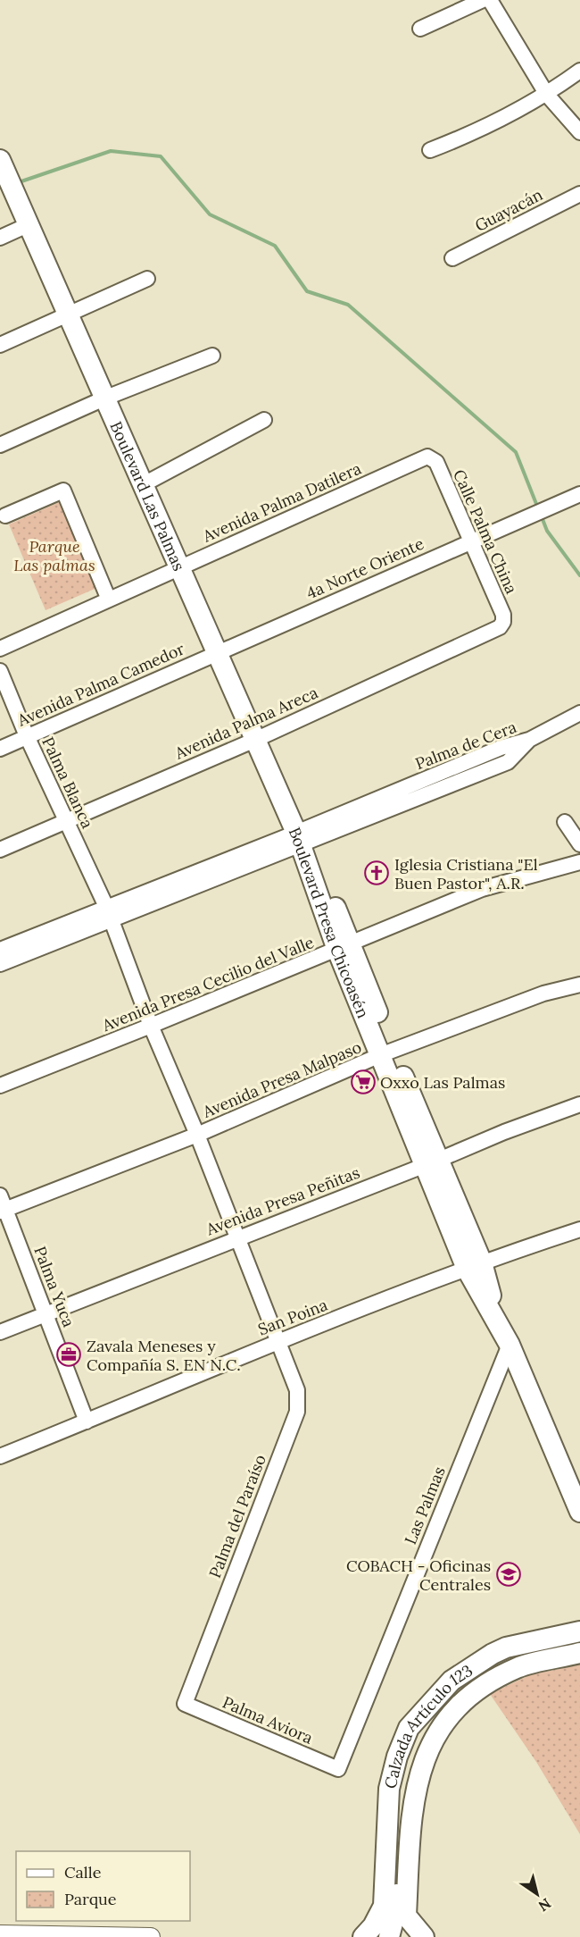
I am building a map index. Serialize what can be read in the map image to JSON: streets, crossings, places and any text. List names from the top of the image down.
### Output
{
  "streets": {
    "main road": ["Boulevard Las Palmas", "Boulevard Presa Chicoasén", "Calzada Artículo 123"],
    "street": [
      "Guayacán",
      "Avenida Palma Datilera",
      "Calle Palma China",
      "4a Norte Oriente",
      "Avenida Palma Camedor",
      "Avenida Palma Areca",
      "Palma de Cera",
      "Palma Blanca",
      "Avenida Presa Cecilio del Valle",
      "Avenida Presa Malpaso",
      "Avenida Presa Peñitas",
      "Palma Yuca",
      "San Poina",
      "Las Palmas",
      "Palma del Paraíso",
      "Palma Aviora"
    ]
  },
  "crossings": [
    ["Boulevard Las Palmas", "Avenida Palma Datilera"],
    ["Boulevard Las Palmas", "4a Norte Oriente"],
    ["Boulevard Las Palmas", "Avenida Palma Camedor"],
    ["Boulevard Las Palmas", "Avenida Palma Areca"],
    ["Boulevard Las Palmas", "Palma de Cera"],
    ["Boulevard Las Palmas", "Boulevard Presa Chicoasén"],
    ["Avenida Palma Datilera", "Calle Palma China"],
    ["Calle Palma China", "4a Norte Oriente"],
    ["Calle Palma China", "Avenida Palma Areca"],
    ["4a Norte Oriente", "Avenida Palma Camedor"],
    ["Avenida Palma Camedor", "Palma Blanca"],
    ["Avenida Palma Areca", "Palma Blanca"],
    ["Palma de Cera", "Palma Blanca"],
    ["Palma de Cera", "Boulevard Presa Chicoasén"],
    ["Palma Blanca", "Avenida Presa Cecilio del Valle"],
    ["Palma Blanca", "Avenida Presa Malpaso"],
    ["Palma Blanca", "Palma del Paraíso"],
    ["Boulevard Presa Chicoasén", "Avenida Presa Cecilio del Valle"],
    ["Boulevard Presa Chicoasén", "Avenida Presa Malpaso"],
    ["Boulevard Presa Chicoasén", "Avenida Presa Peñitas"],
    ["Boulevard Presa Chicoasén", "San Poina"],
    ["Boulevard Presa Chicoasén", "Las Palmas"],
    ["Avenida Presa Malpaso", "Palma Yuca"],
    ["Avenida Presa Malpaso", "Palma del Paraíso"],
    ["Avenida Presa Peñitas", "Palma Yuca"],
    ["Avenida Presa Peñitas", "Palma del Paraíso"],
    ["Palma Yuca", "San Poina"],
    ["San Poina", "Palma del Paraíso"],
    ["Las Palmas", "Palma Aviora"],
    ["Palma del Paraíso", "Palma Aviora"]
  ],
  "parks": ["Parque Las palmas"],
  "places": {
    "church": ["Iglesia Cristiana \"El Buen Pastor\", A.R."],
    "supermarket": ["Oxxo Las Palmas"],
    "office": ["Zavala Meneses y Compañía S. EN N.C."],
    "school or university": ["COBACH - Oficinas Centrales"]
  },
  "legend": ["Calle", "Parque"],
  "north": "bottom right"
}
